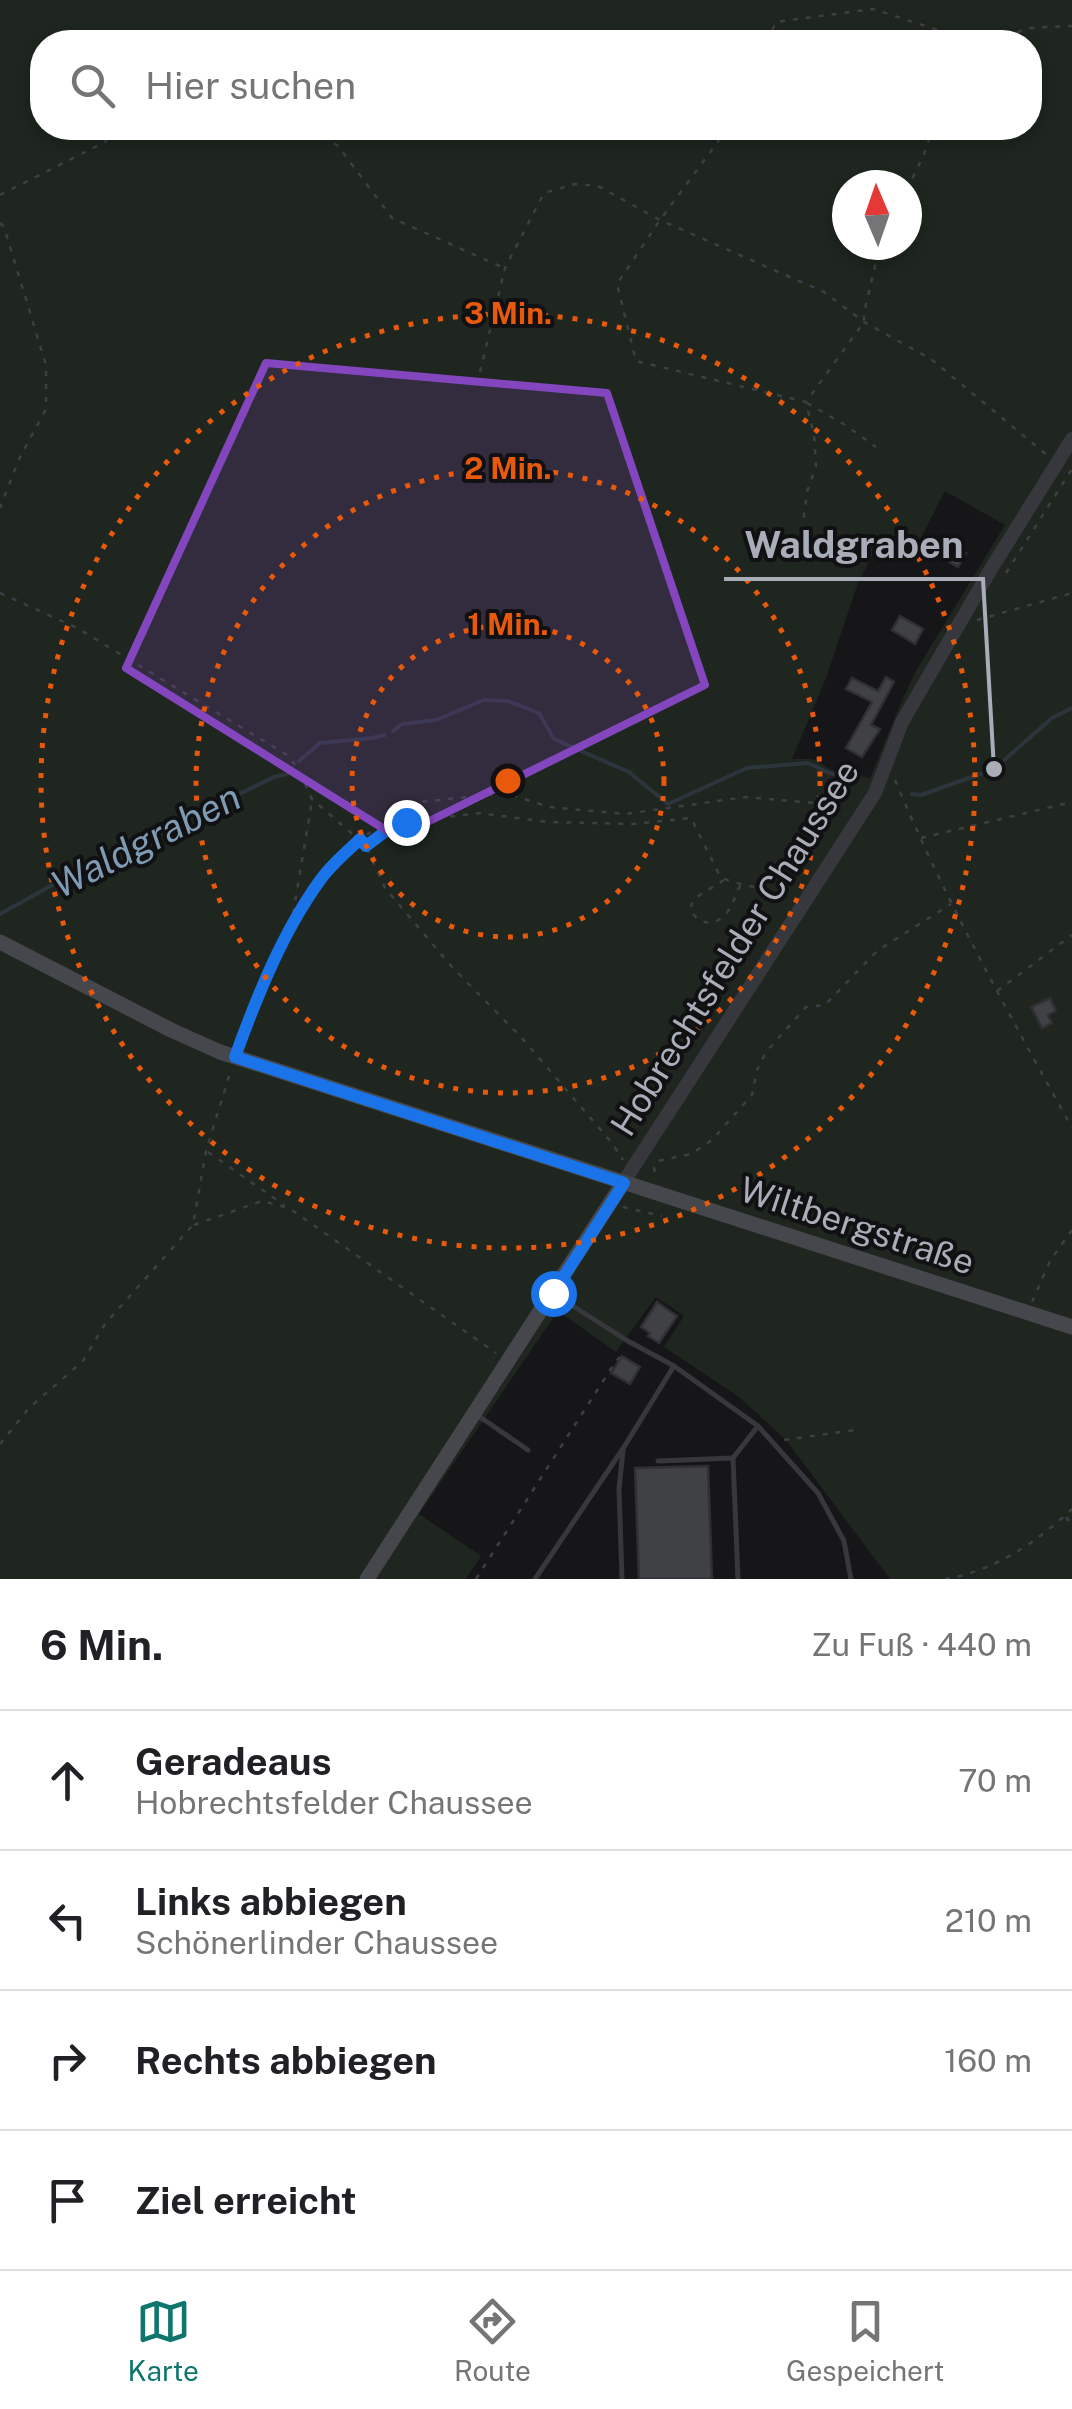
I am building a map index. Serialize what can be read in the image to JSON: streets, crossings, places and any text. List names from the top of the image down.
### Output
{
  "streets": {
    "main road": ["Hobrechtsfelder Chaussee", "Wiltbergstraße"]
  },
  "crossings": [
    ["Hobrechtsfelder Chaussee", "Wiltbergstraße"]
  ],
  "water": ["Waldgraben"],
  "places": ["Waldgraben"],
  "north": "top",
  "page": {
    "search": "Hier suchen",
    "heading": ["6 Min.", "Zu Fuß · 440 m"],
    "list": [
      ["Geradeaus", "Hobrechtsfelder Chaussee", "70 m"],
      ["Links abbiegen", "Schönerlinder Chaussee", "210 m"],
      ["Rechts abbiegen", "160 m"],
      "Ziel erreicht"
    ],
    "nav": ["Karte", "Route", "Gespeichert"]
  },
  "rings": ["3 Min.", "2 Min.", "1 Min."]
}
